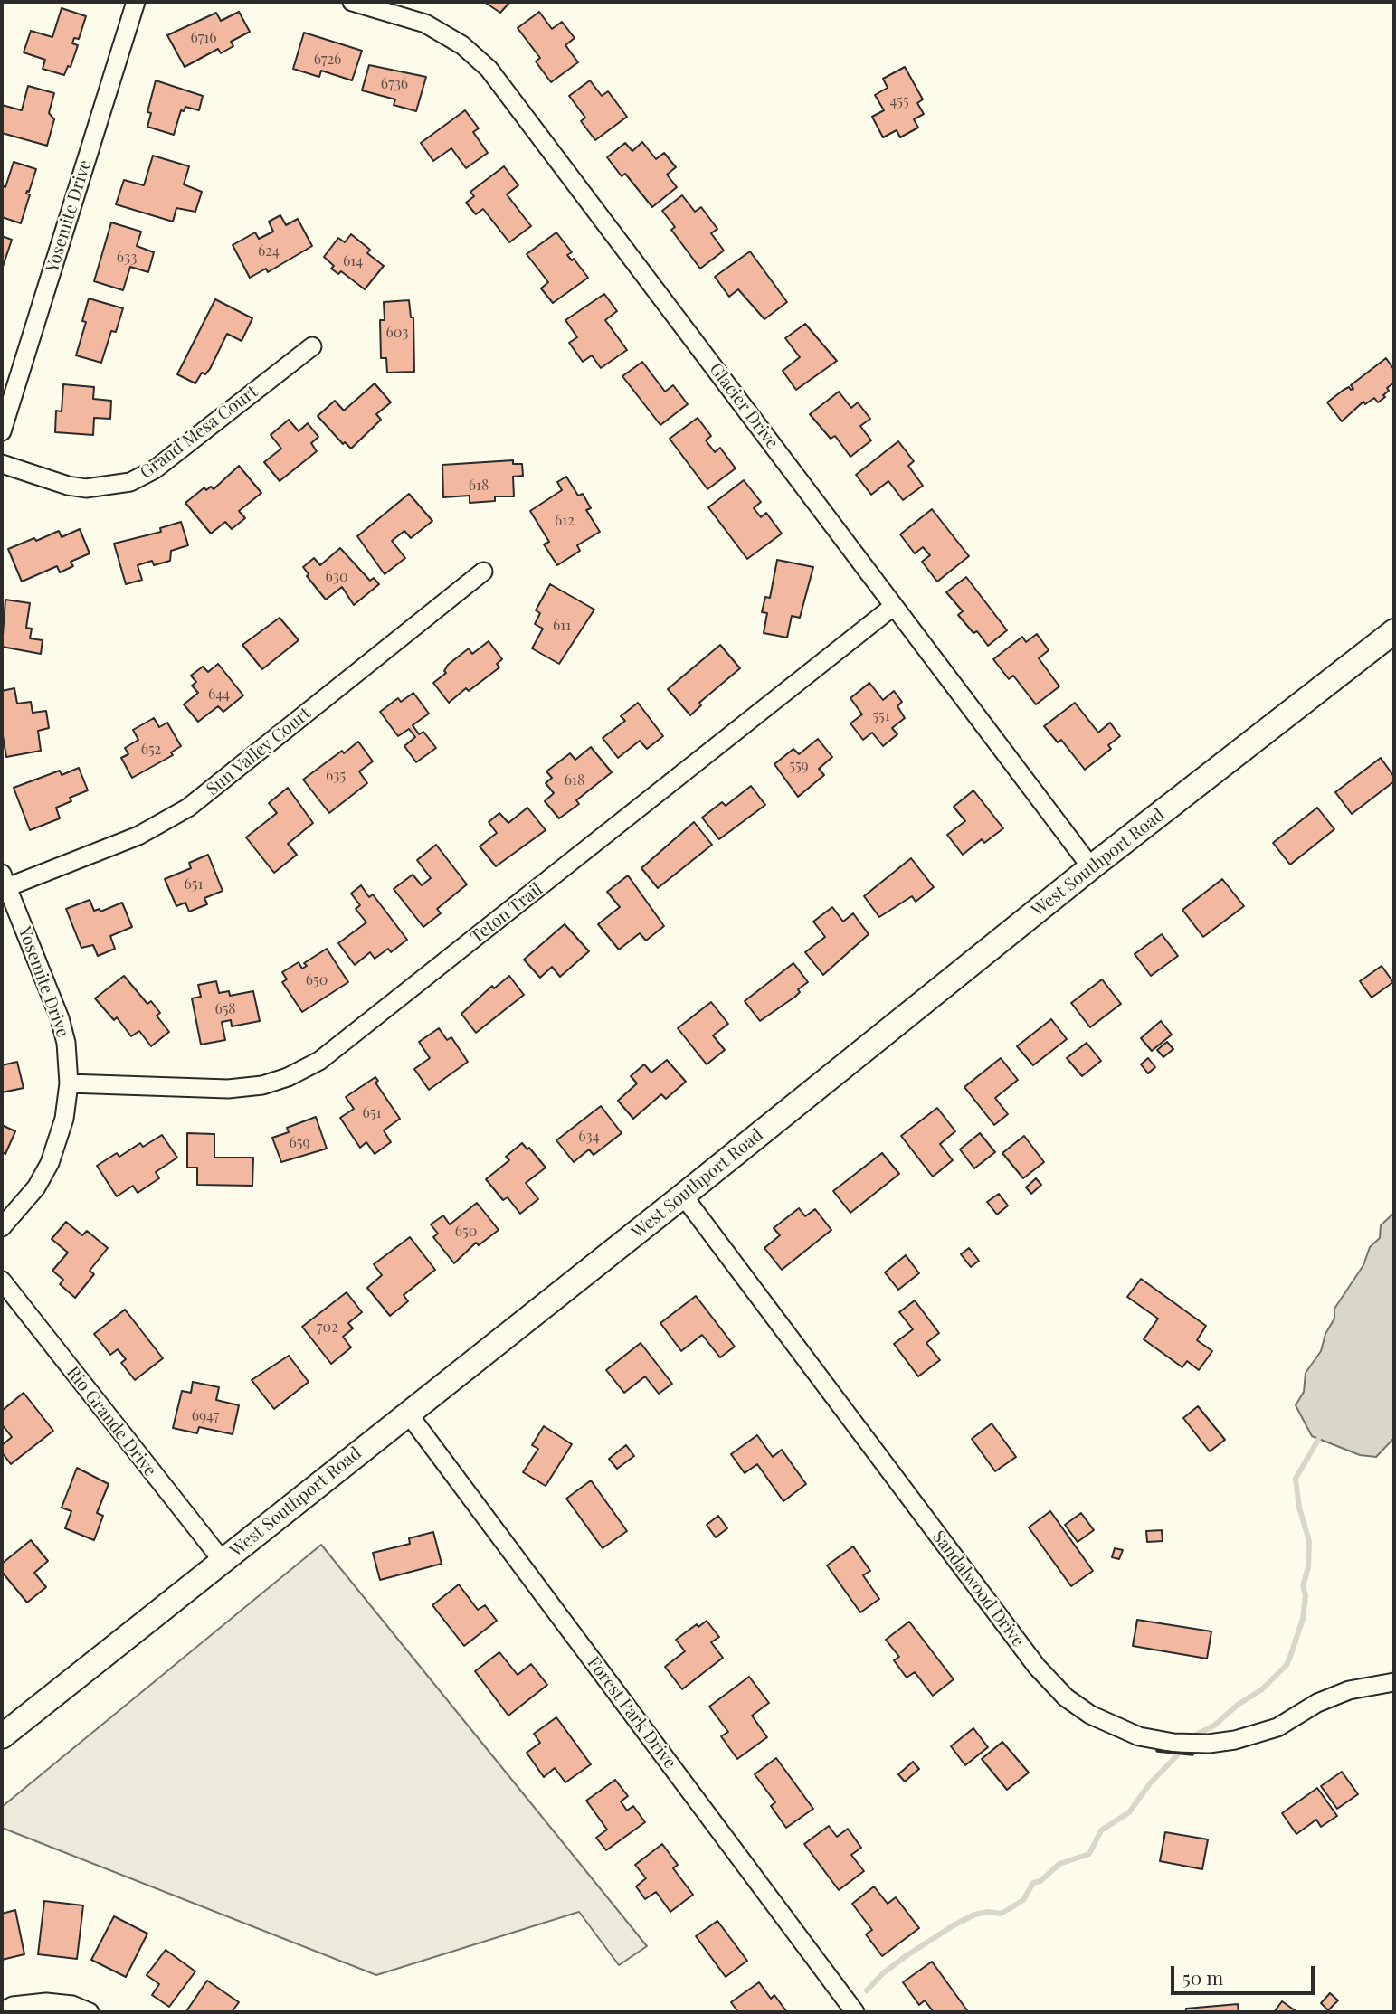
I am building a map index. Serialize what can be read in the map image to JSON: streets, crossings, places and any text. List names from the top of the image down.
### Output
{
  "streets": {
    "main road": ["West Southport Road"],
    "street": [
      "Yosemite Drive",
      "Glacier Drive",
      "Grand Mesa Court",
      "Sun Valley Court",
      "Teton Trail",
      "Rio Grande Drive",
      "Sandalwood Drive",
      "Forest Park Drive"
    ]
  },
  "crossings": [
    ["Yosemite Drive", "Sun Valley Court"],
    ["Yosemite Drive", "Teton Trail"],
    ["Glacier Drive", "West Southport Road"],
    ["Glacier Drive", "Teton Trail"],
    ["West Southport Road", "Rio Grande Drive"],
    ["West Southport Road", "Sandalwood Drive"],
    ["West Southport Road", "Forest Park Drive"]
  ],
  "house_numbers": [
    "6716",
    "6726",
    "6736",
    "455",
    "624",
    "633",
    "614",
    "603",
    "618",
    "612",
    "630",
    "611",
    "644",
    "551",
    "652",
    "559",
    "635",
    "618",
    "651",
    "650",
    "658",
    "651",
    "634",
    "659",
    "650",
    "702",
    "6947"
  ],
  "scale_bar": "50 m"
}
